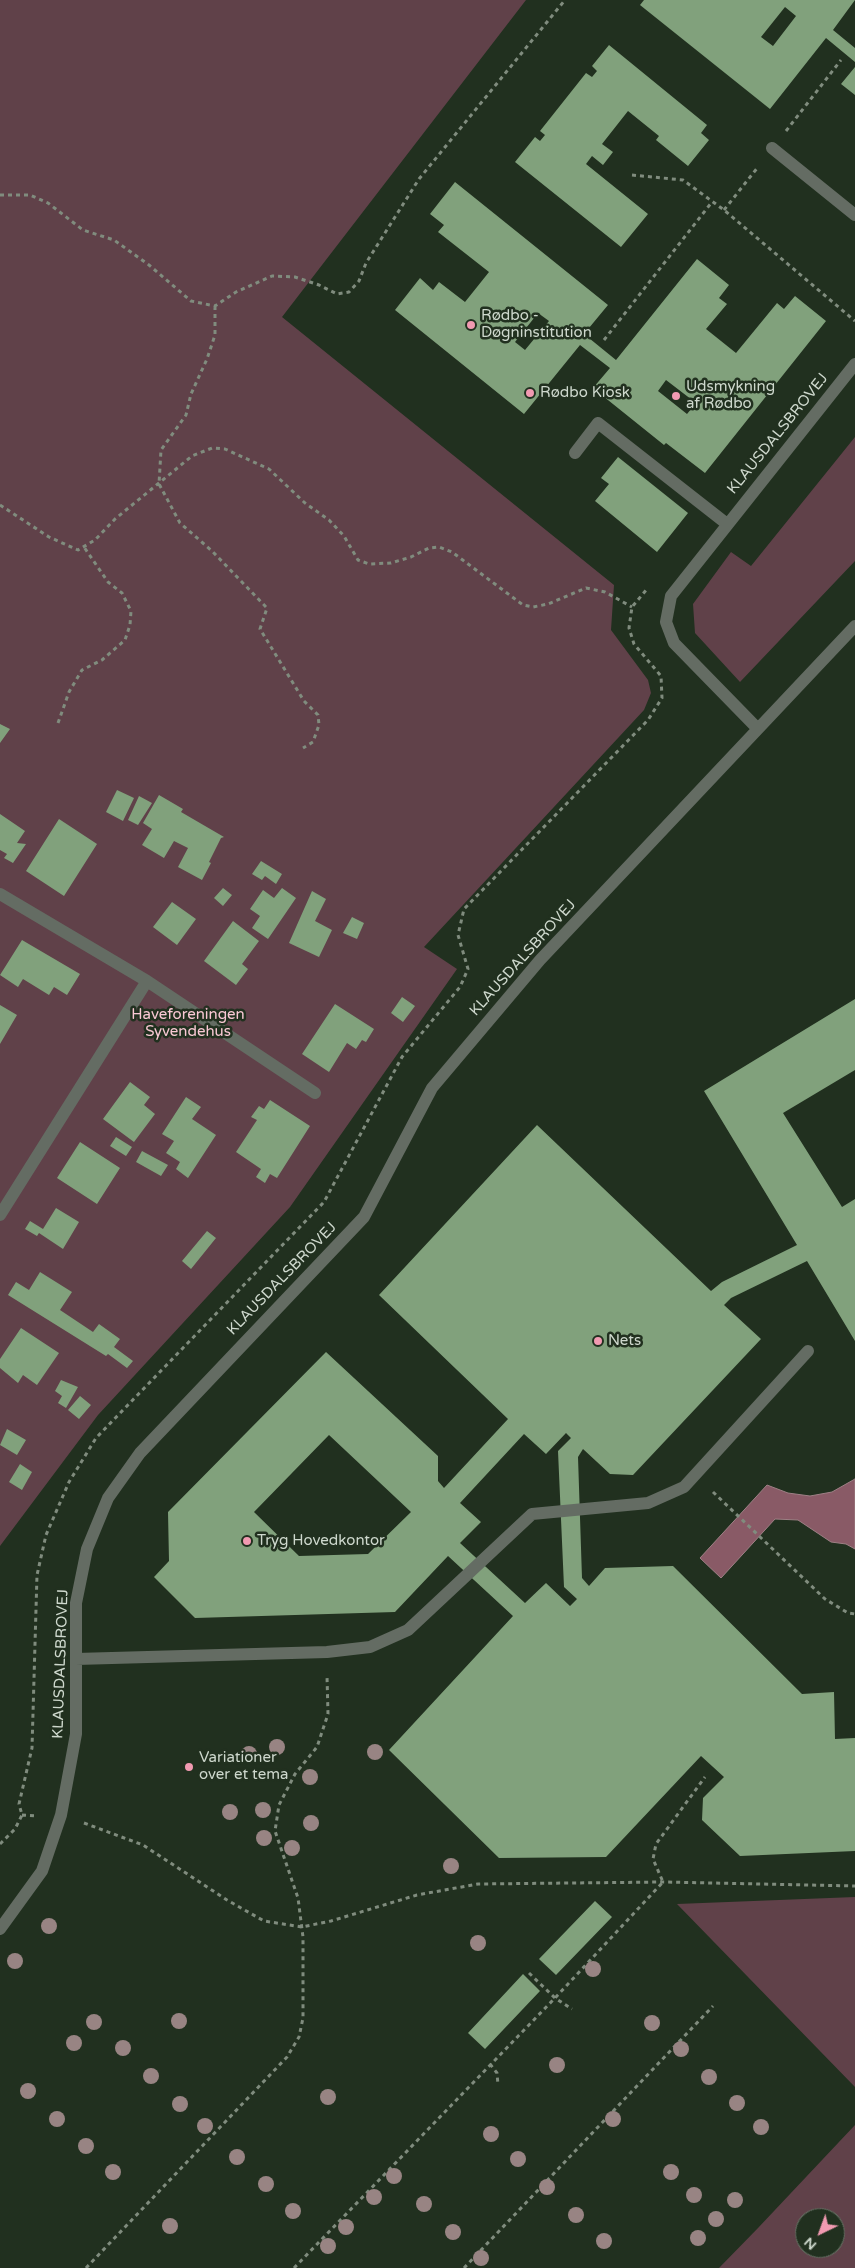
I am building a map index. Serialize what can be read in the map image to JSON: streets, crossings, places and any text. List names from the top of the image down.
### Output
{
  "streets": {
    "street": ["KLAUSDALSBROVEJ"]
  },
  "parks": ["Haveforeningen Syvendehus"],
  "places": [
    "Rødbo - Døgninstitution",
    "Rødbo Kiosk",
    "Udsmykning af Rødbo",
    "Nets",
    "Tryg Hovedkontor",
    "Variationer over et tema"
  ],
  "north": "bottom left"
}
